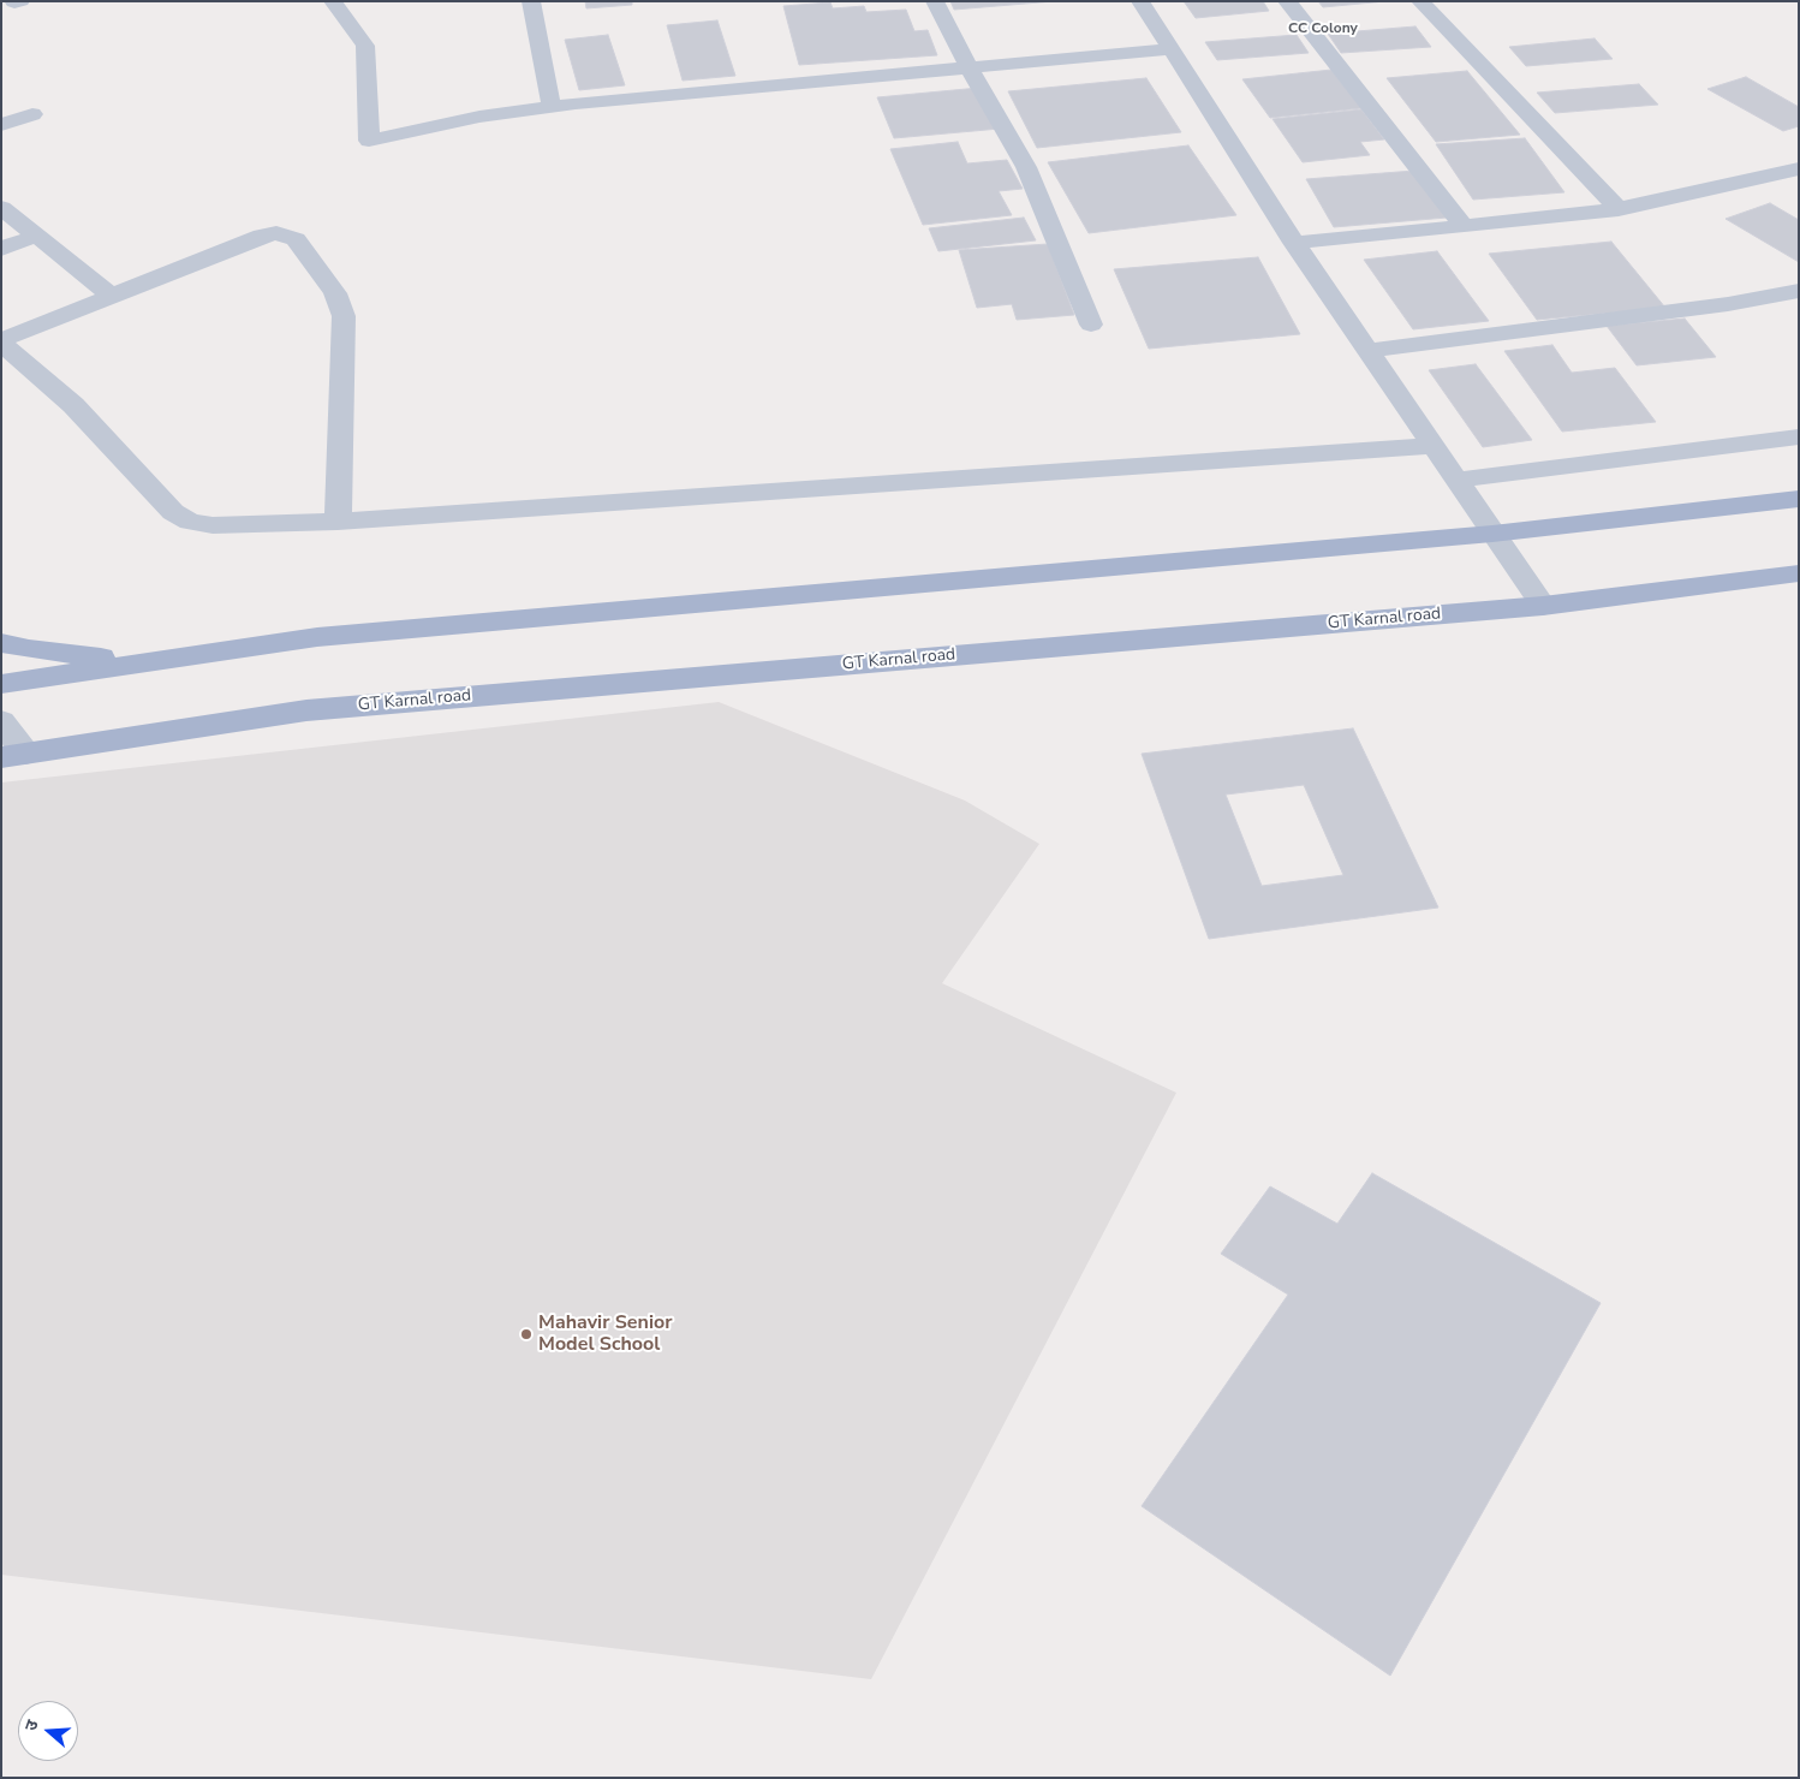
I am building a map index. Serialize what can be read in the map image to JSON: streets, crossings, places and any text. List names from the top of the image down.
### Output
{
  "streets": {
    "main road": ["GT Karnal road"]
  },
  "districts": ["CC Colony"],
  "places": ["Mahavir Senior Model School"],
  "north": "left"
}
